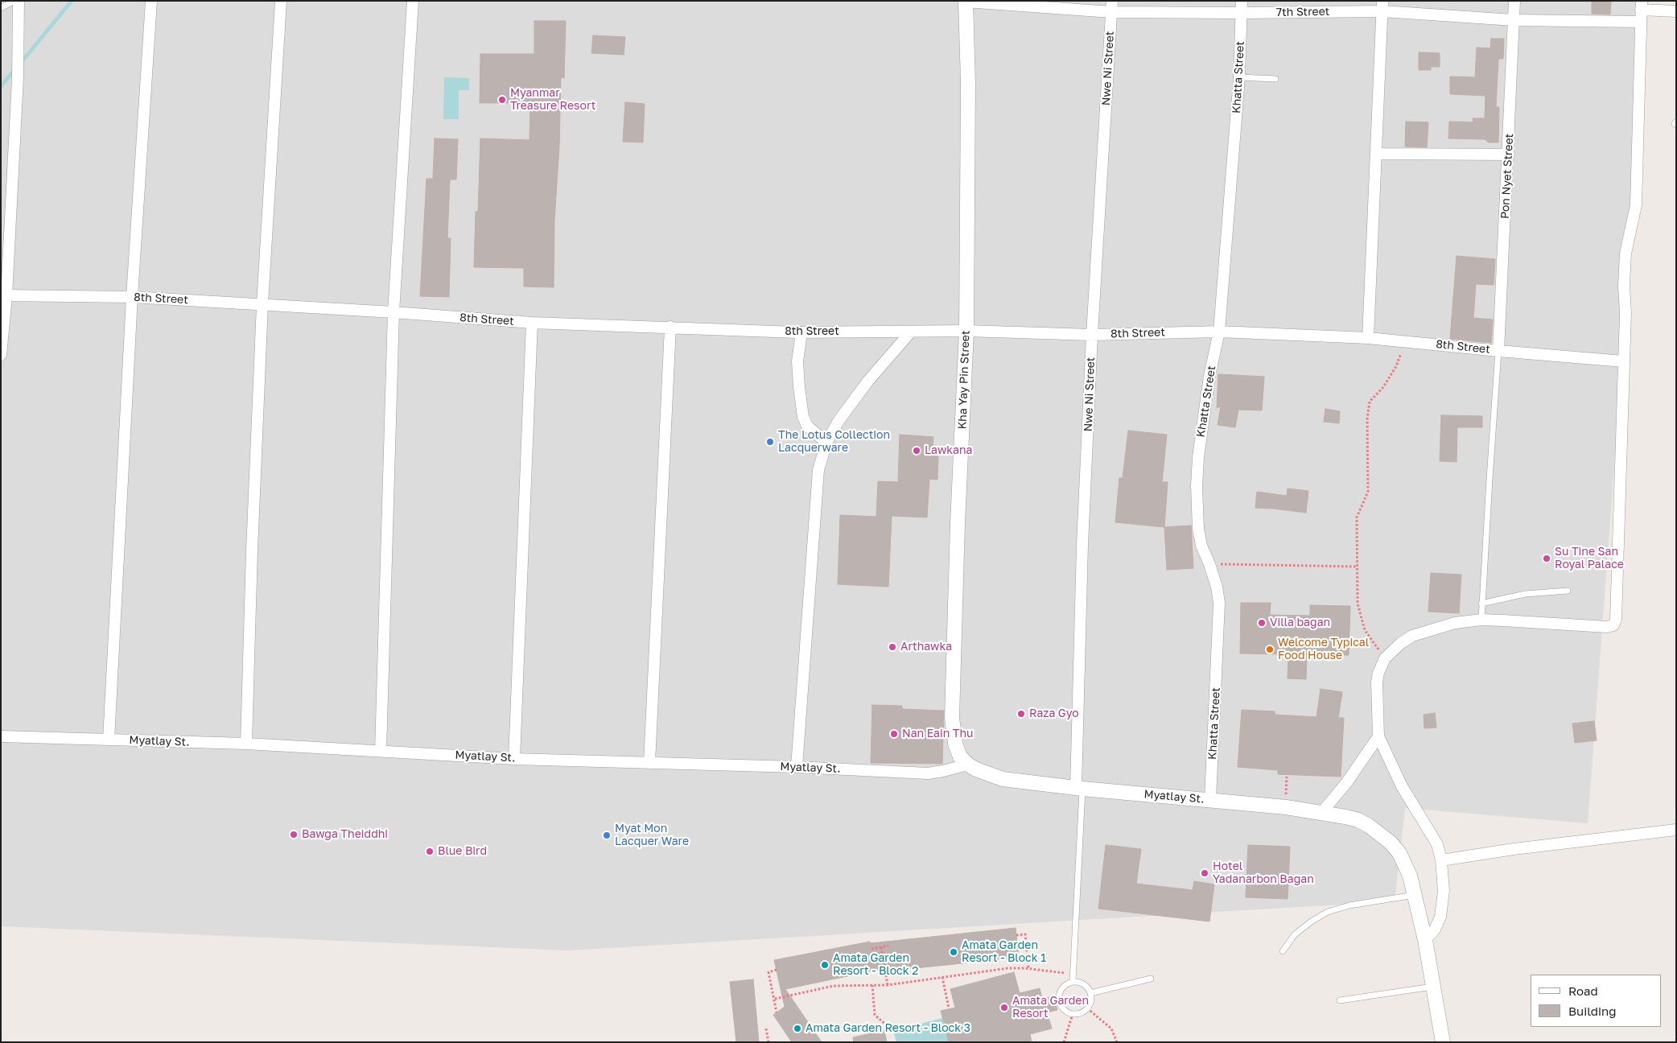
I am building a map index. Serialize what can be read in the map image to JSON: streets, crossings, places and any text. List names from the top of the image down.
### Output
{
  "streets": {
    "street": [
      "7th Street",
      "Nwe Ni Street",
      "Khatta Street",
      "Pon Nyet Street",
      "8th Street",
      "Kha Yay Pin Street",
      "Myatlay St."
    ]
  },
  "crossings": [
    ["7th Street", "Nwe Ni Street"],
    ["7th Street", "Khatta Street"],
    ["7th Street", "Pon Nyet Street"],
    ["7th Street", "Kha Yay Pin Street"],
    ["Nwe Ni Street", "8th Street"],
    ["Nwe Ni Street", "Myatlay St."],
    ["Khatta Street", "8th Street"],
    ["Khatta Street", "Myatlay St."],
    ["Pon Nyet Street", "8th Street"],
    ["8th Street", "Kha Yay Pin Street"],
    ["Kha Yay Pin Street", "Myatlay St."]
  ],
  "places": [
    "Myanmar Treasure Resort",
    "The Lotus Collection Lacquerware",
    "Lawkana",
    "Su Tine San Royal Palace",
    "Villa bagan",
    "Arthawka",
    "Welcome Typical Food House",
    "Raza Gyo",
    "Nan Eain Thu",
    "Bawga Theiddhi",
    "Myat Mon Lacquer Ware",
    "Blue Bird",
    "Hotel Yadanarbon Bagan",
    "Amata Garden Resort - Block 1",
    "Amata Garden Resort - Block 2",
    "Amata Garden Resort",
    "Amata Garden Resort - Block 3"
  ],
  "legend": ["Road", "Building"]
}
